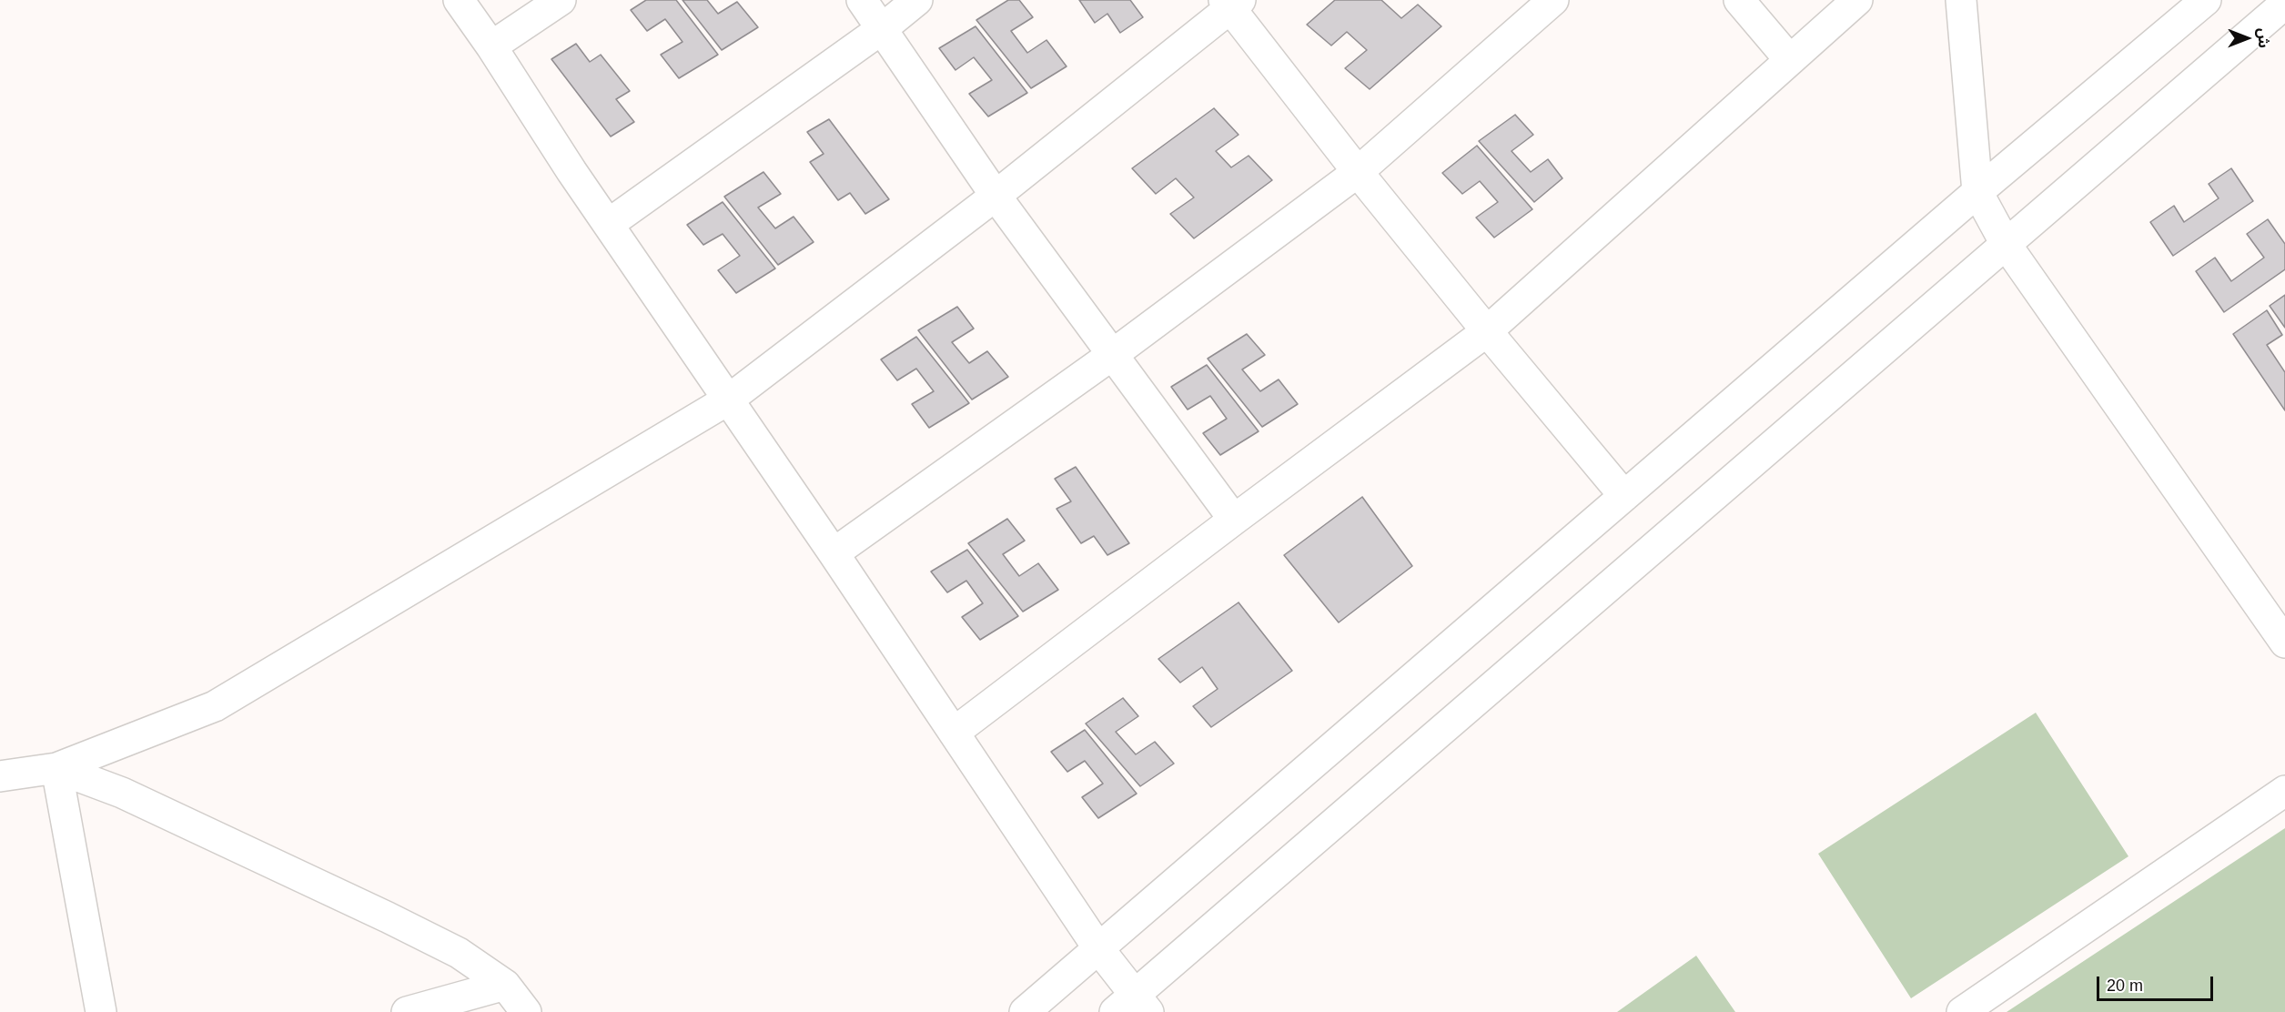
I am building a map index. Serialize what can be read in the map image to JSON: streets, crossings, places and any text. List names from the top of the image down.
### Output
{
  "scale_bar": "20 m",
  "north": "right"
}
